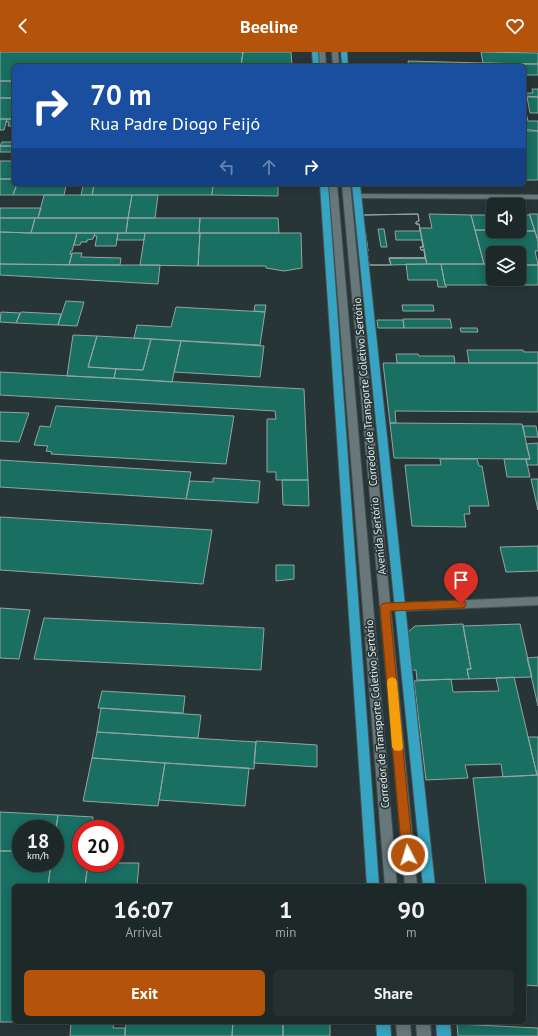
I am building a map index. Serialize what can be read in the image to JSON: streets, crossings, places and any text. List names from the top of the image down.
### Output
{
  "streets": {
    "main road": ["Avenida Sertório"],
    "street": ["Corredor de Transporte Coletivo Sertório"]
  },
  "page": {
    "header": "Beeline",
    "turn": ["70 m", "Rua Padre Diogo Feijó"],
    "speed": "18 km/h",
    "limit": "20",
    "eta": [
      "16:07",
      "Arrival",
      "1",
      "min",
      "90",
      "m"
    ],
    "buttons": ["Exit", "Share"]
  }
}
